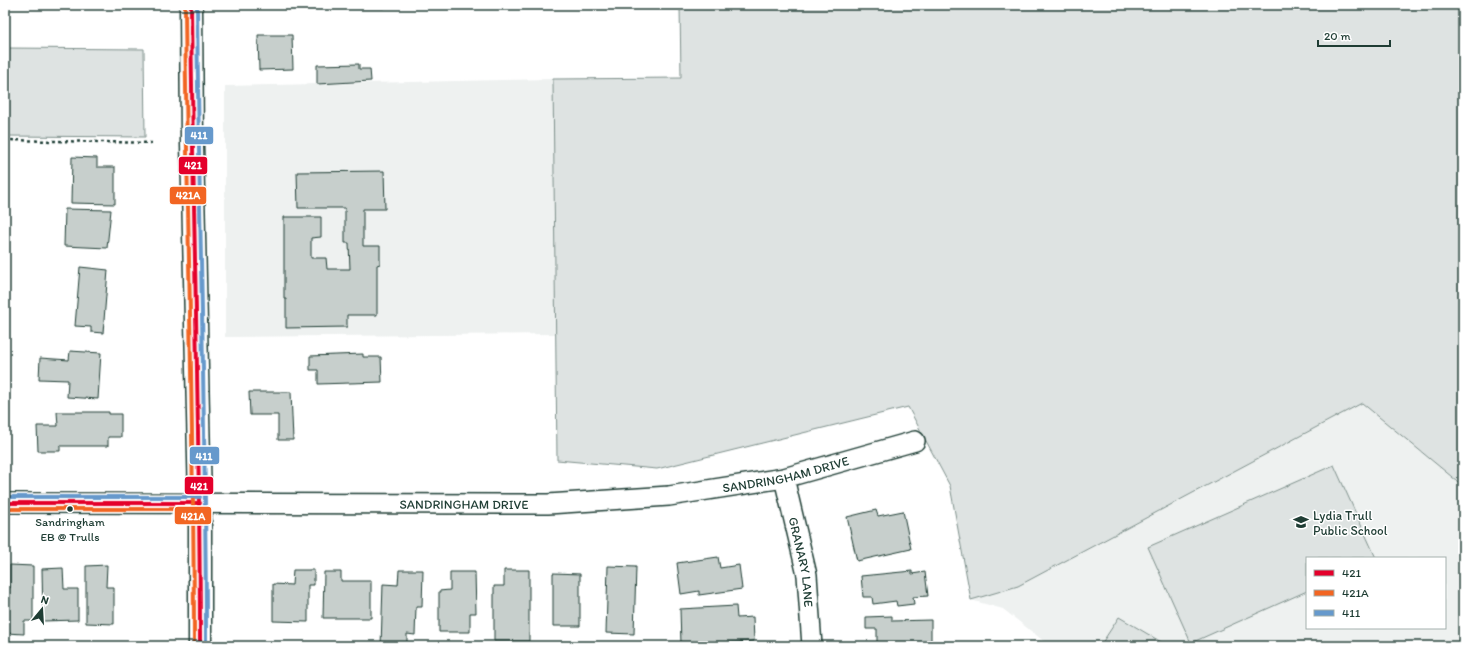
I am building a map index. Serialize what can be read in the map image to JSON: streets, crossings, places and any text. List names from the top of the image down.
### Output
{
  "streets": {
    "street": ["SANDRINGHAM DRIVE", "GRANARY LANE"]
  },
  "crossings": [
    ["SANDRINGHAM DRIVE", "GRANARY LANE"]
  ],
  "places": {
    "other": ["Sandringham EB @ Trulls"],
    "school or university": ["Lydia Trull Public School"]
  },
  "lines": ["transit line 421", "transit line 421A", "transit line 411"],
  "legend": ["421", "421A", "411"],
  "scale_bar": "20 m",
  "north": "top"
}
